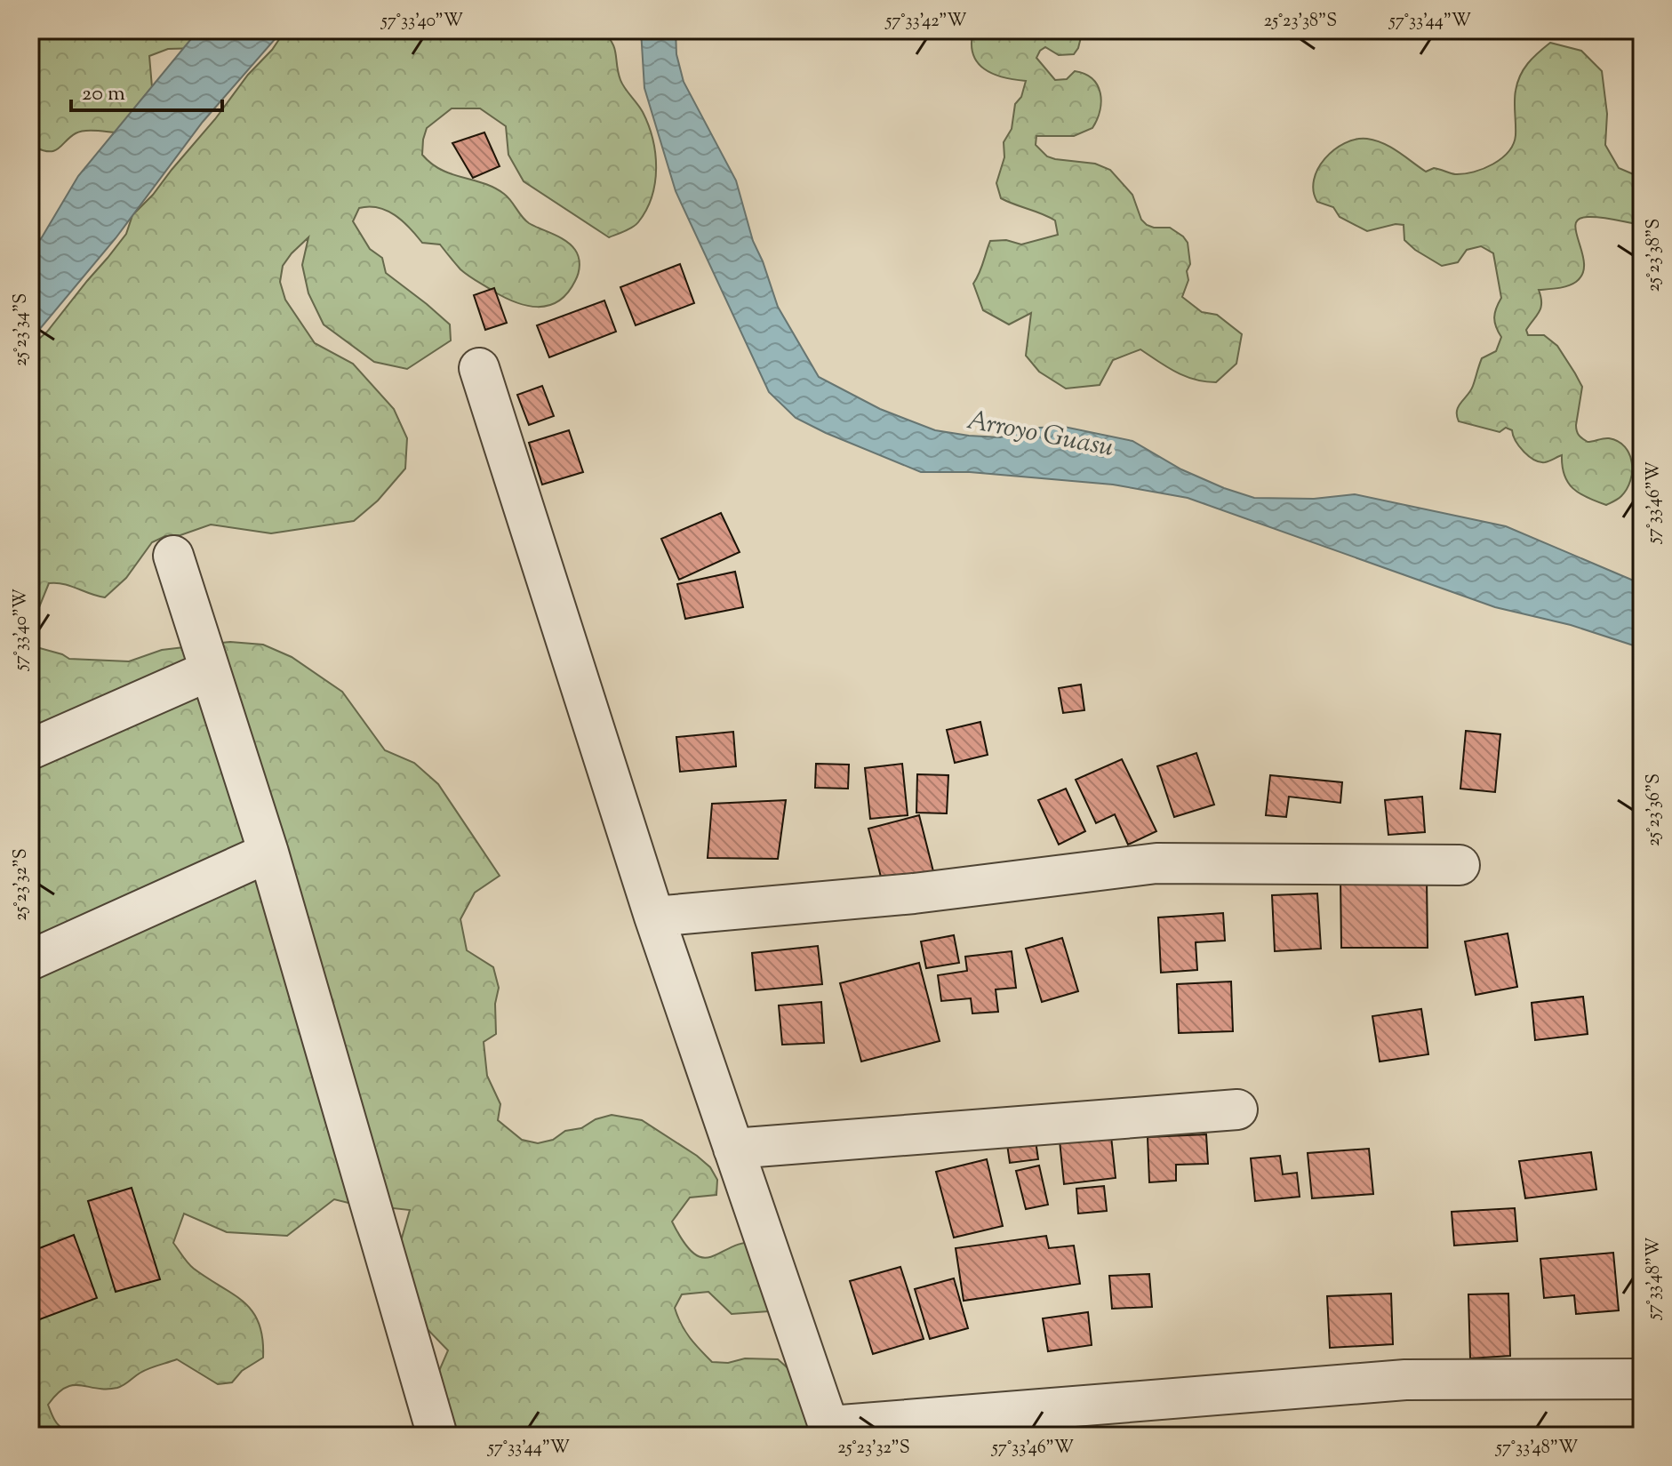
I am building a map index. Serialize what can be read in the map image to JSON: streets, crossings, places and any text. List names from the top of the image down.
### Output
{
  "water": ["Arroyo Guasu"],
  "scale_bar": "20 m",
  "coordinates": [
    "57°33'40\"W",
    "57°33'42\"W",
    "25°23'38\"S",
    "57°33'44\"W",
    "25°23'34\"S",
    "57°33'46\"W",
    "25°23'36\"S",
    "25°23'32\"S",
    "57°33'48\"W"
  ]
}
